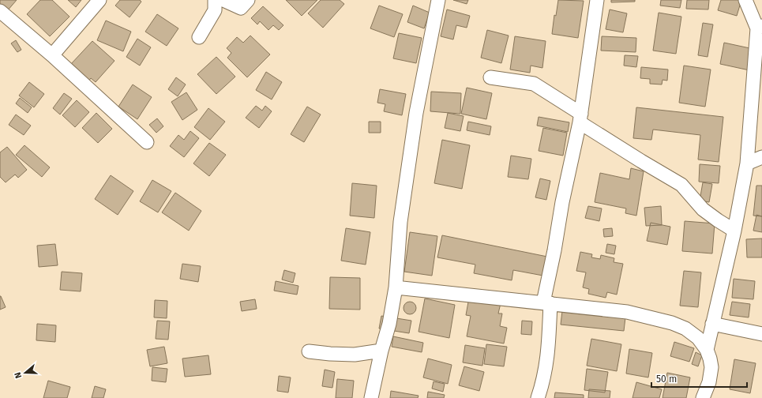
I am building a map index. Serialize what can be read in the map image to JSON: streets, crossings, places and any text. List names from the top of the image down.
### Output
{
  "scale_bar": "50 m",
  "north": "left"
}
